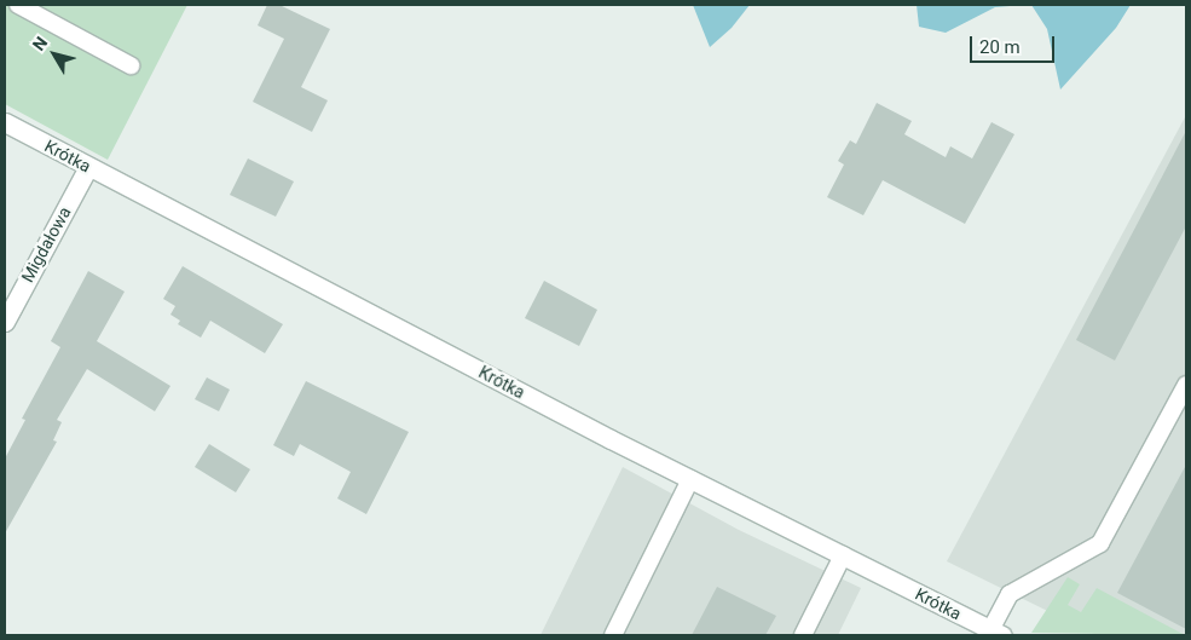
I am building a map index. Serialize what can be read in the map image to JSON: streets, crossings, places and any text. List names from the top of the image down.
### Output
{
  "streets": {
    "street": ["Krótka", "Migdałowa"]
  },
  "crossings": [
    ["Krótka", "Migdałowa"]
  ],
  "scale_bar": "20 m",
  "north": "top left"
}
